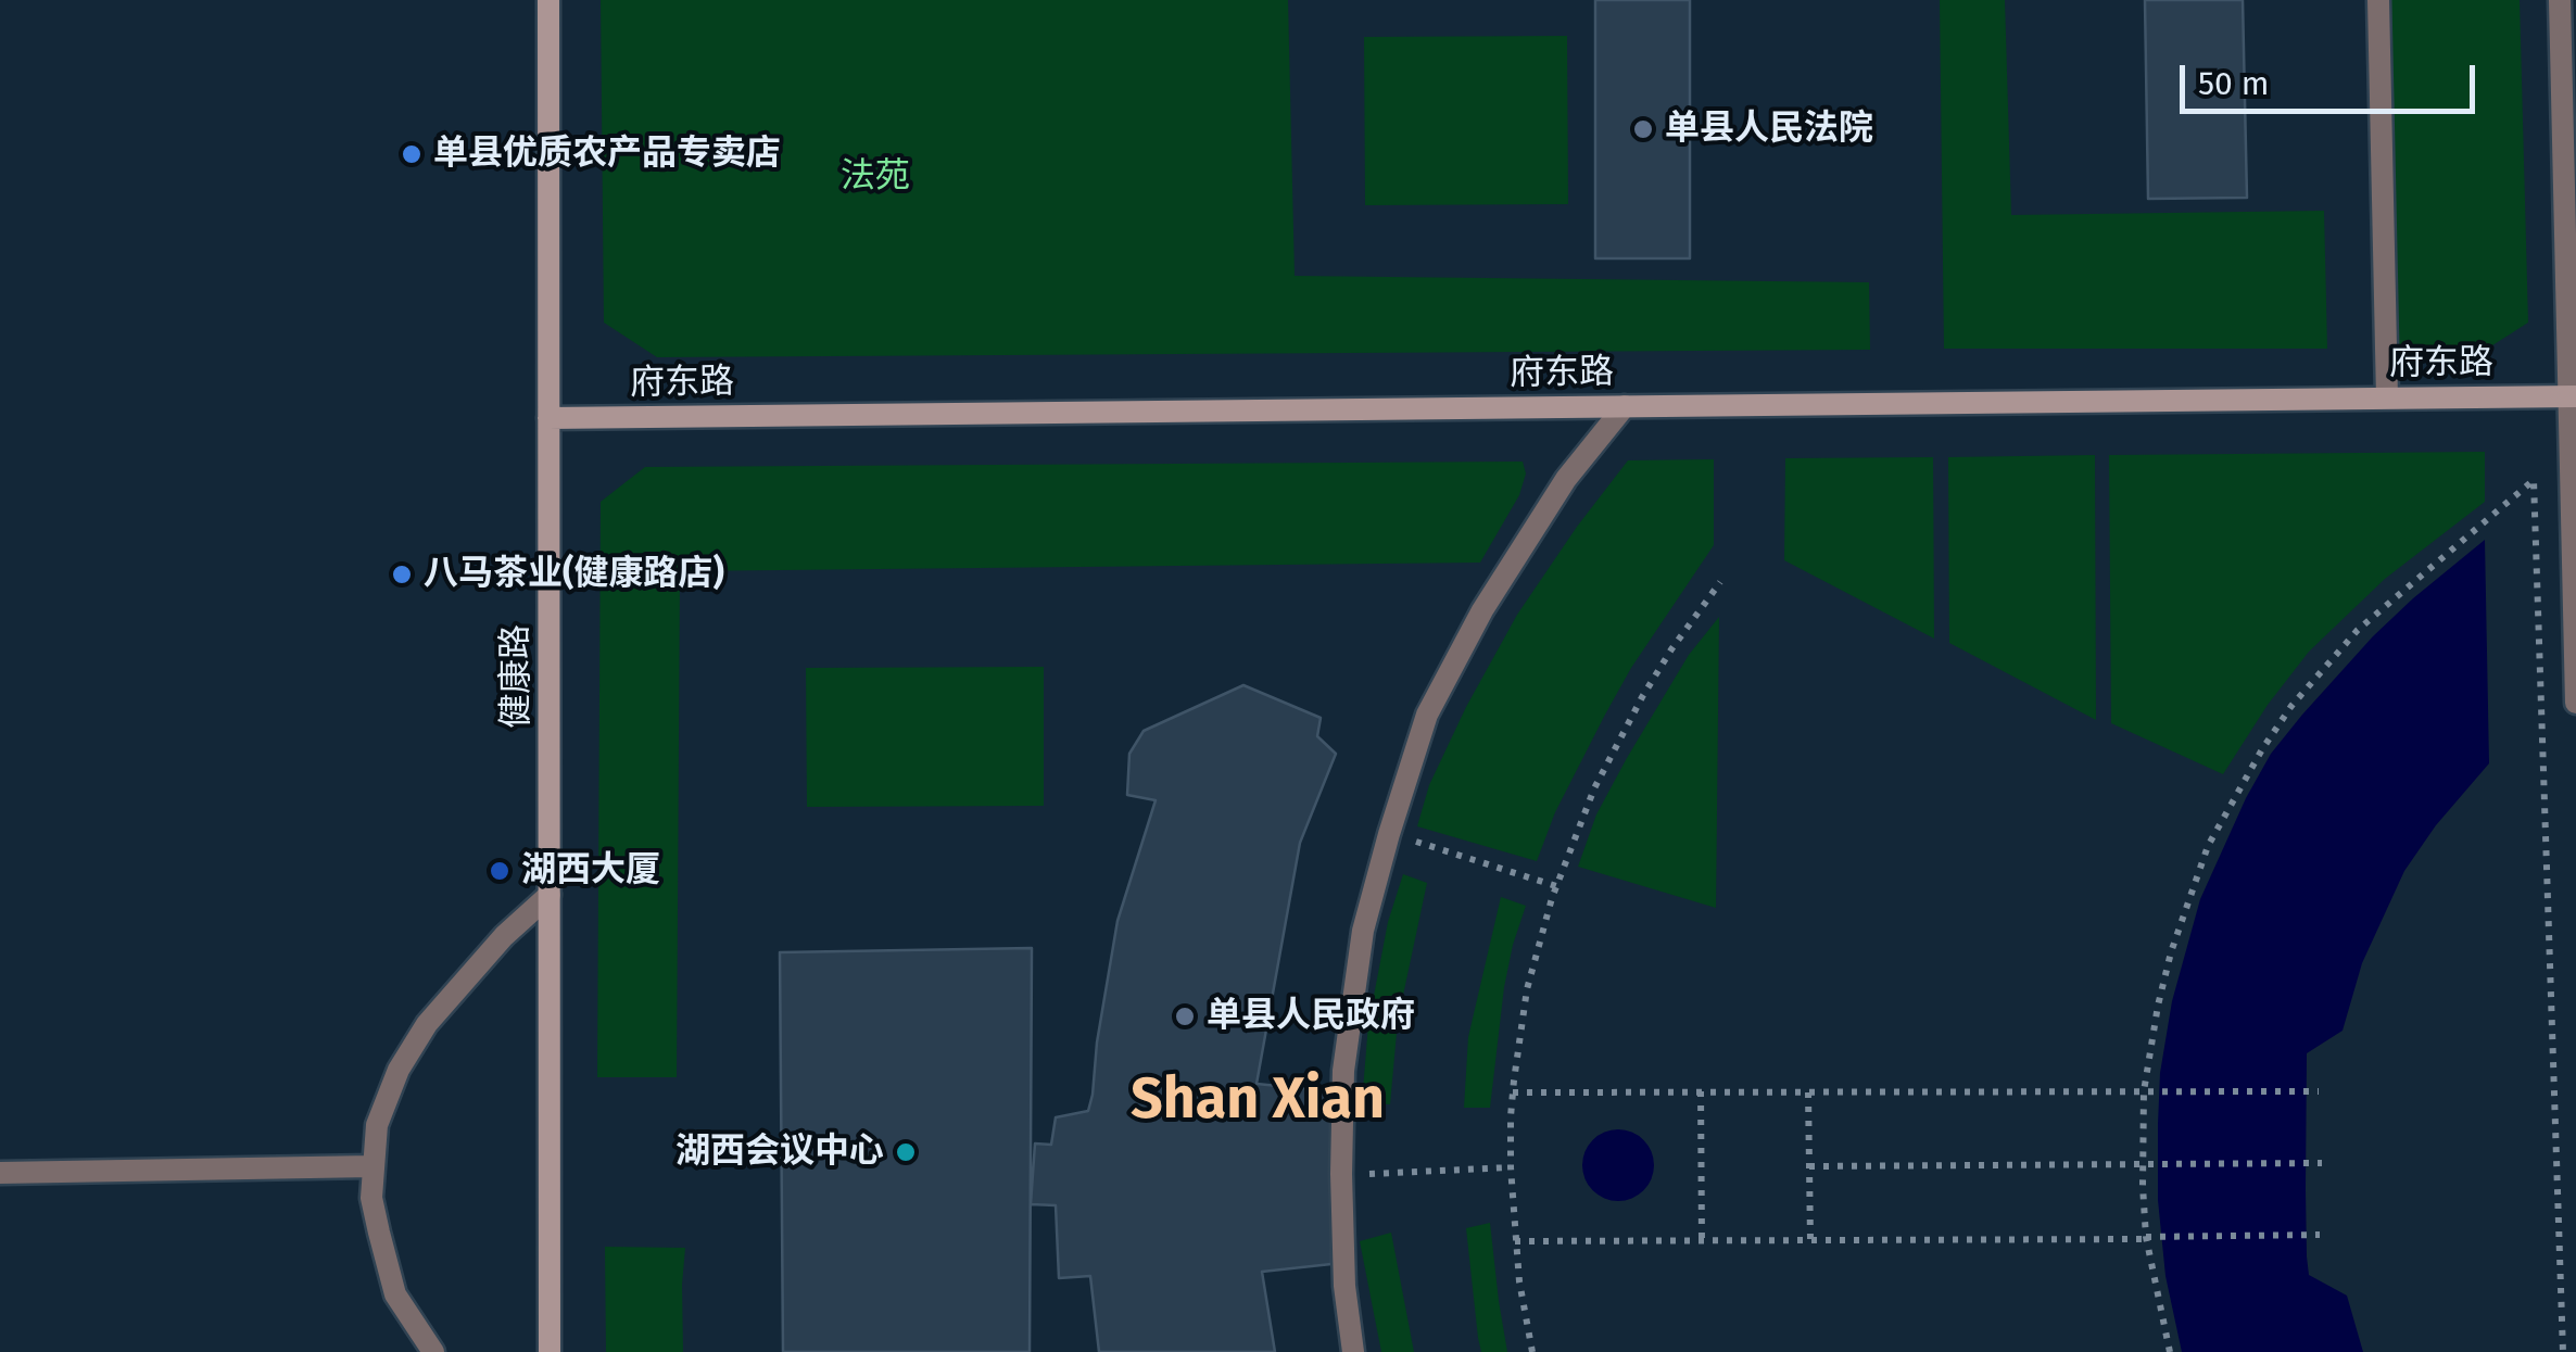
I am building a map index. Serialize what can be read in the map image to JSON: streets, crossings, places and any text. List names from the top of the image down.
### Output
{
  "streets": {
    "street": ["府东路", "健康路"]
  },
  "crossings": [
    ["府东路", "健康路"]
  ],
  "districts": ["Shan Xian"],
  "parks": ["法苑"],
  "places": [
    "单县人民法院",
    "单县优质农产品专卖店",
    "八马茶业(健康路店)",
    "湖西大厦",
    "单县人民政府",
    "湖西会议中心"
  ],
  "scale_bar": "50 m"
}
